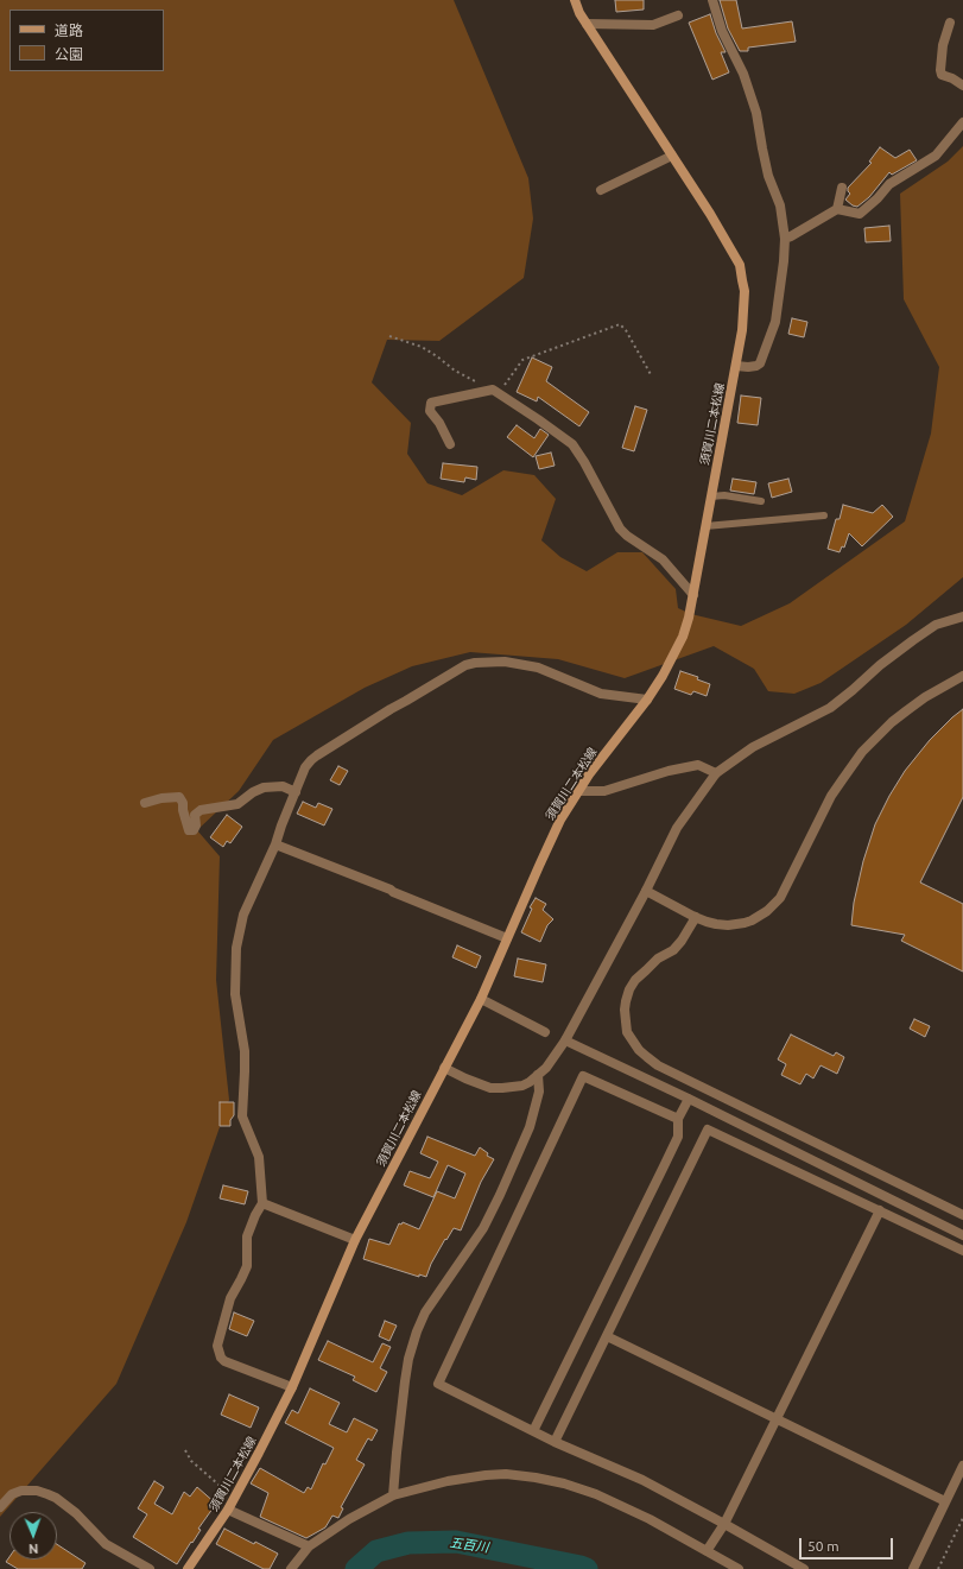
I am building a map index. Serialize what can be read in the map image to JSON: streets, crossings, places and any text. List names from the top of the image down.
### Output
{
  "streets": {
    "main road": ["須賀川二本松線"]
  },
  "water": ["五百川"],
  "legend": ["道路", "公園"],
  "scale_bar": "50 m",
  "north": "bottom"
}
